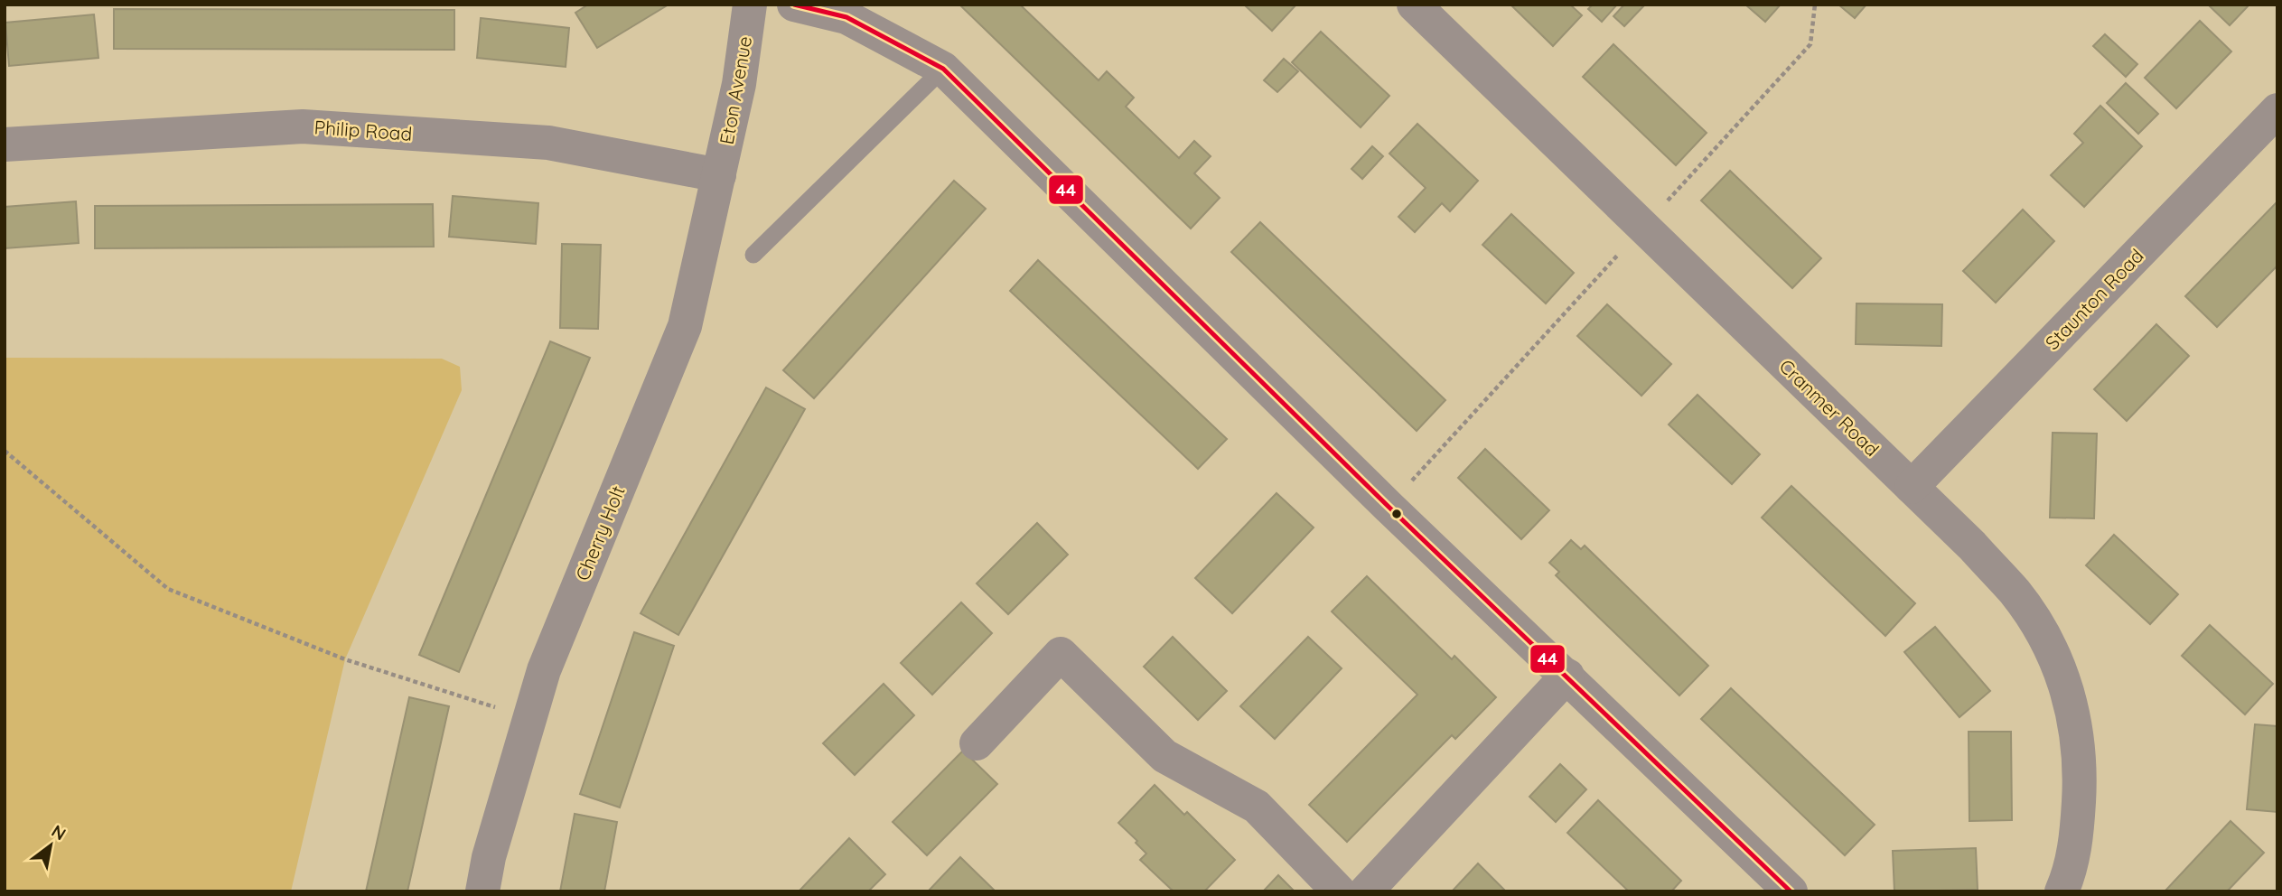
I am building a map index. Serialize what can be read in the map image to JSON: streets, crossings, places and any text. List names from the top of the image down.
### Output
{
  "streets": {
    "street": [
      "Eton Avenue",
      "Philip Road",
      "Staunton Road",
      "Cranmer Road",
      "Cherry Holt"
    ]
  },
  "crossings": [
    ["Eton Avenue", "Philip Road"],
    ["Eton Avenue", "Cherry Holt"],
    ["Philip Road", "Cherry Holt"],
    ["Staunton Road", "Cranmer Road"]
  ],
  "lines": ["transit line 44"],
  "north": "top right"
}
